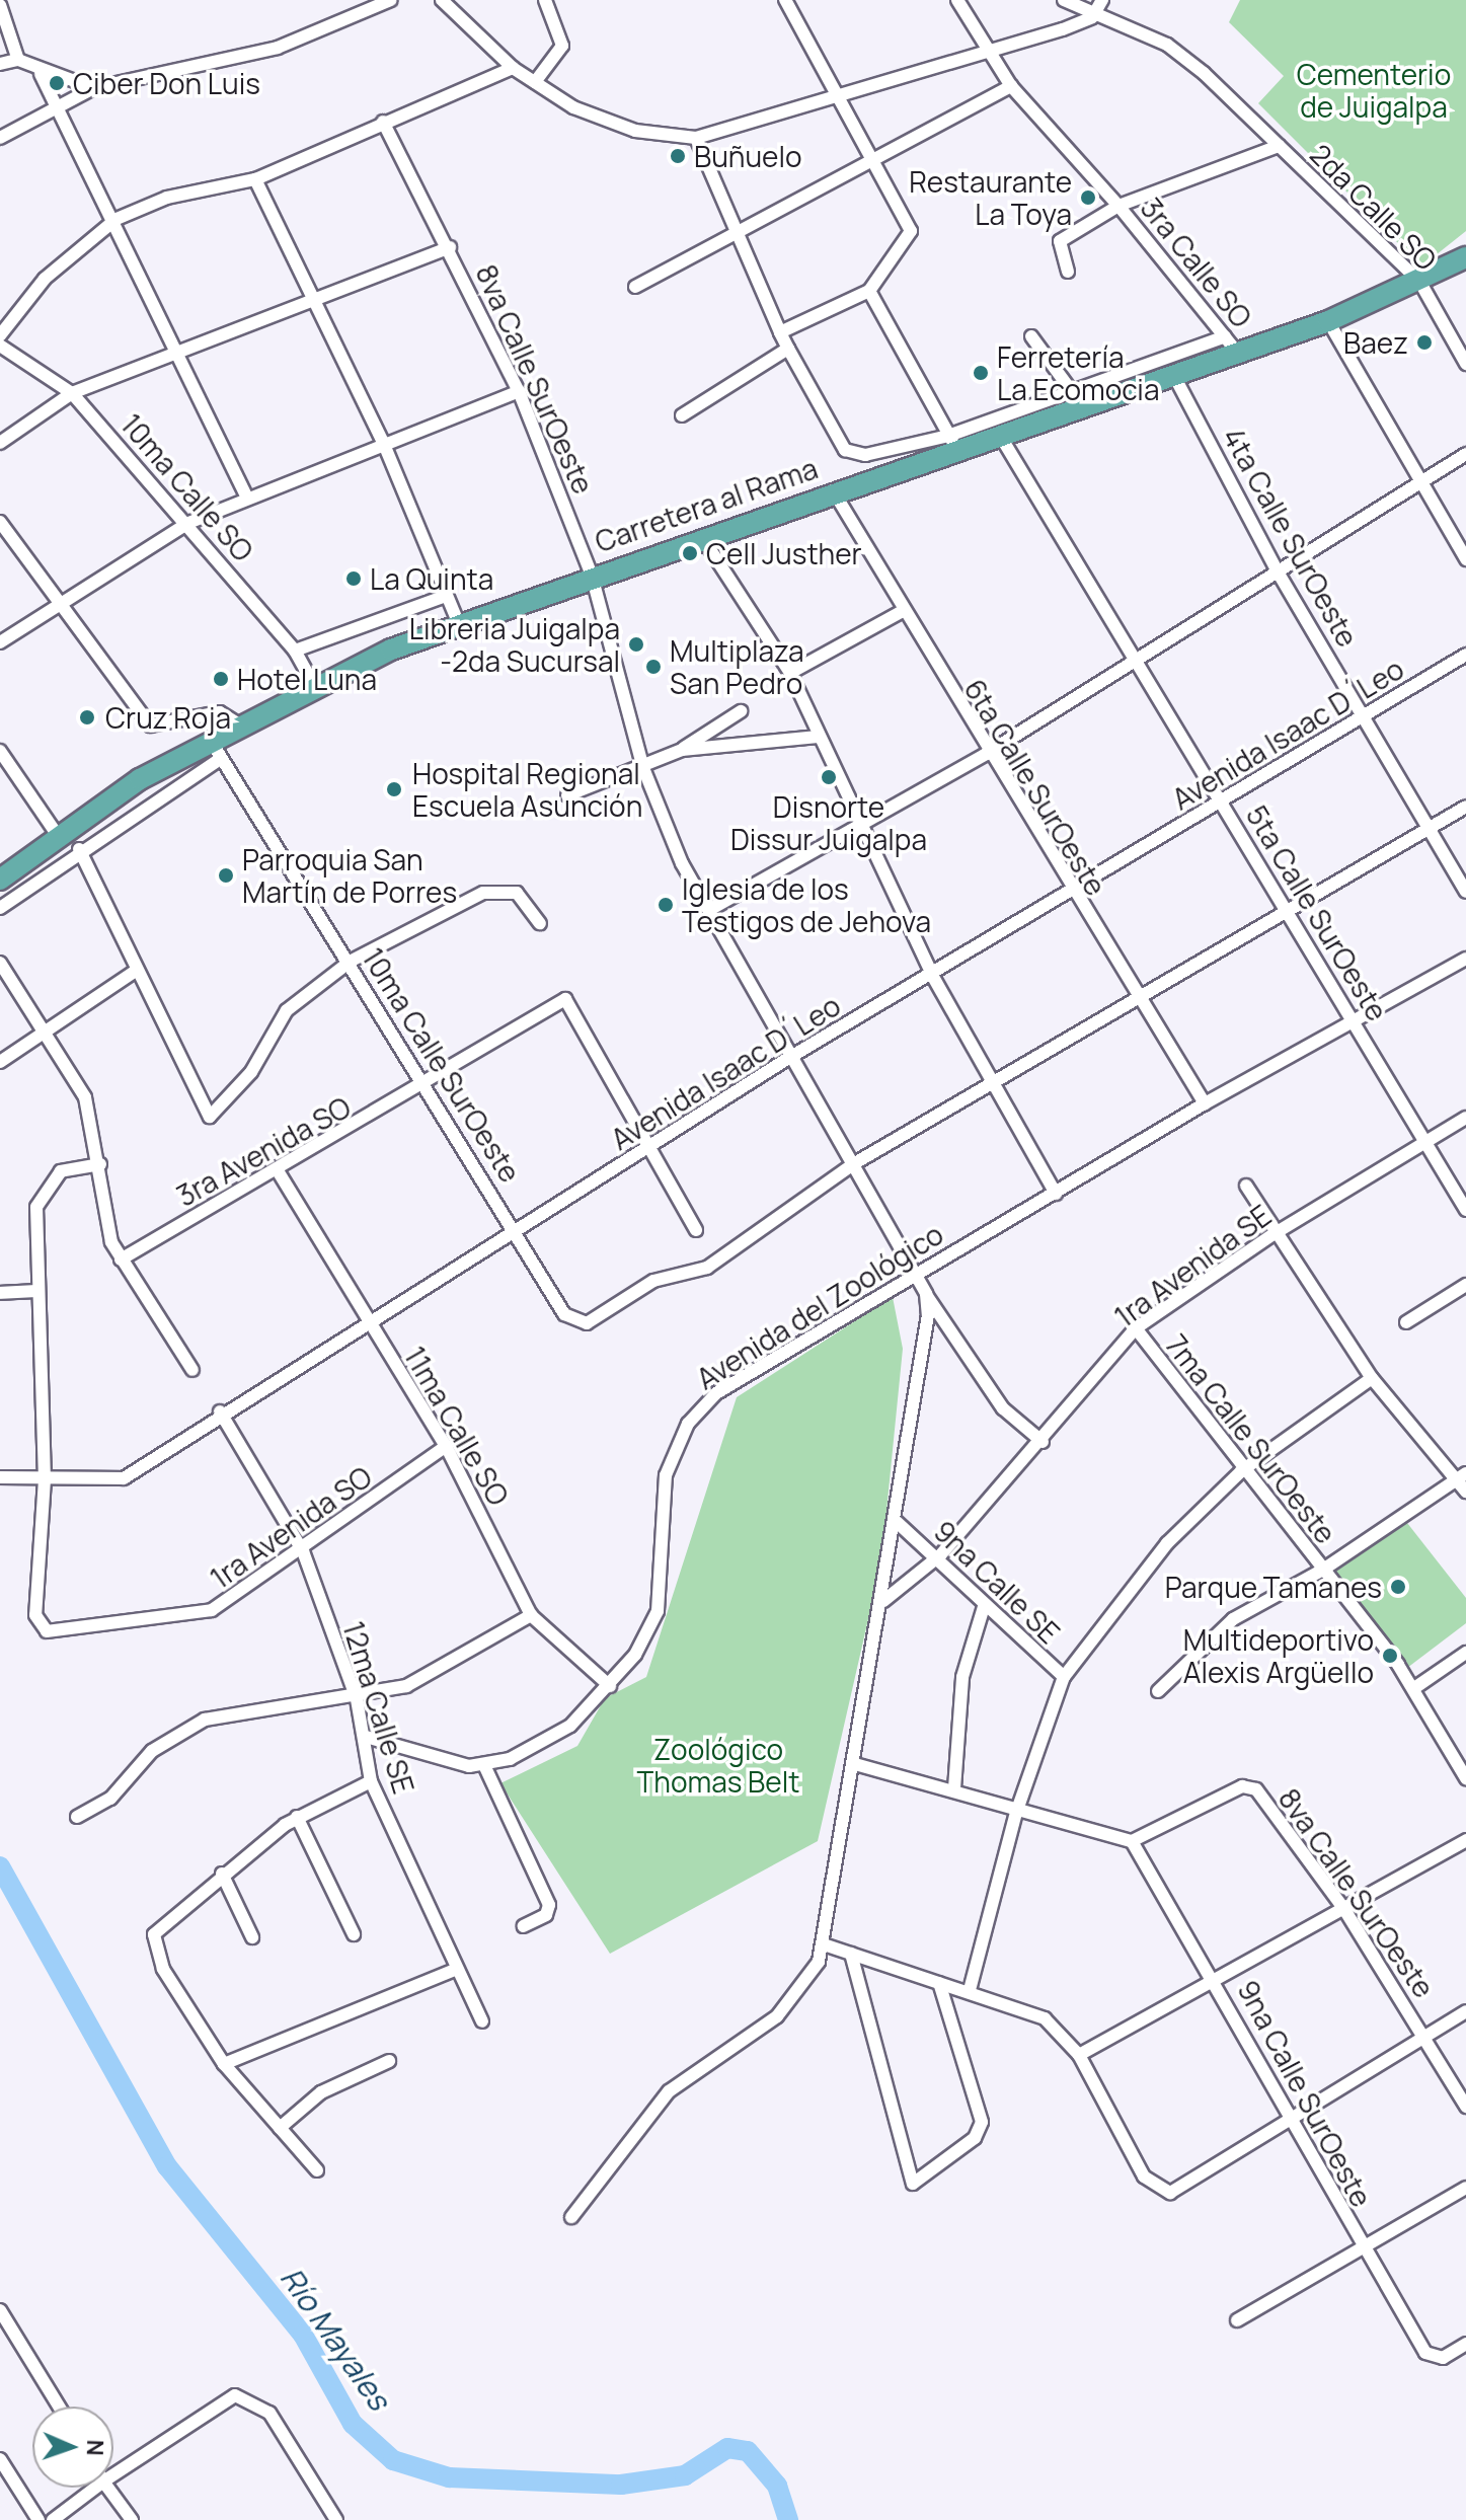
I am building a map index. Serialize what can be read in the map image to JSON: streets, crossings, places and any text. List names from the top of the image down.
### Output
{
  "streets": {
    "highway": ["Carretera al Rama"],
    "street": [
      "2da Calle SO",
      "3ra Calle SO",
      "8va Calle SurOeste",
      "10ma Calle SO",
      "4ta Calle SurOeste",
      "Avenida Isaac D´Leo",
      "6ta Calle SurOeste",
      "5ta Calle SurOeste",
      "10ma Calle SurOeste",
      "3ra Avenida SO",
      "1ra Avenida SE",
      "Avenida del Zoológico",
      "11ma Calle SO",
      "7ma Calle SurOeste",
      "1ra Avenida SO",
      "9na Calle SE",
      "12ma Calle SE",
      "9na Calle SurOeste"
    ]
  },
  "crossings": [
    ["2da Calle SO", "Carretera al Rama"],
    ["3ra Calle SO", "Carretera al Rama"],
    ["8va Calle SurOeste", "Carretera al Rama"],
    ["8va Calle SurOeste", "Avenida Isaac D´Leo"],
    ["8va Calle SurOeste", "10ma Calle SurOeste"],
    ["8va Calle SurOeste", "1ra Avenida SE"],
    ["8va Calle SurOeste", "Avenida del Zoológico"],
    ["8va Calle SurOeste", "9na Calle SurOeste"],
    ["10ma Calle SO", "Carretera al Rama"],
    ["Carretera al Rama", "4ta Calle SurOeste"],
    ["Carretera al Rama", "6ta Calle SurOeste"],
    ["Carretera al Rama", "5ta Calle SurOeste"],
    ["Carretera al Rama", "10ma Calle SurOeste"],
    ["4ta Calle SurOeste", "Avenida Isaac D´Leo"],
    ["Avenida Isaac D´Leo", "6ta Calle SurOeste"],
    ["Avenida Isaac D´Leo", "5ta Calle SurOeste"],
    ["Avenida Isaac D´Leo", "10ma Calle SurOeste"],
    ["Avenida Isaac D´Leo", "3ra Avenida SO"],
    ["Avenida Isaac D´Leo", "11ma Calle SO"],
    ["Avenida Isaac D´Leo", "1ra Avenida SO"],
    ["Avenida Isaac D´Leo", "12ma Calle SE"],
    ["6ta Calle SurOeste", "Avenida del Zoológico"],
    ["5ta Calle SurOeste", "1ra Avenida SE"],
    ["5ta Calle SurOeste", "Avenida del Zoológico"],
    ["10ma Calle SurOeste", "3ra Avenida SO"],
    ["3ra Avenida SO", "11ma Calle SO"],
    ["1ra Avenida SE", "7ma Calle SurOeste"],
    ["1ra Avenida SE", "9na Calle SE"],
    ["Avenida del Zoológico", "11ma Calle SO"],
    ["Avenida del Zoológico", "12ma Calle SE"],
    ["11ma Calle SO", "1ra Avenida SO"],
    ["1ra Avenida SO", "12ma Calle SE"]
  ],
  "water": ["Río Mayales"],
  "parks": ["Cementerio de Juigalpa", "Zoológico Thomas Belt"],
  "places": [
    "Ciber Don Luis",
    "Buñuelo",
    "Restaurante La Toya",
    "Baez",
    "Ferretería La Ecomocia",
    "Cell Justher",
    "La Quinta",
    "Libreria Juigalpa -2da Sucursal",
    "Multiplaza San Pedro",
    "Hotel Luna",
    "Cruz Roja",
    "Disnorte Dissur Juigalpa",
    "Hospital Regional Escuela Asunción",
    "Parroquia San Martín de Porres",
    "Iglesia de los Testigos de Jehova",
    "Parque Tamanes",
    "Multideportivo Alexis Argüello"
  ],
  "north": "right"
}
